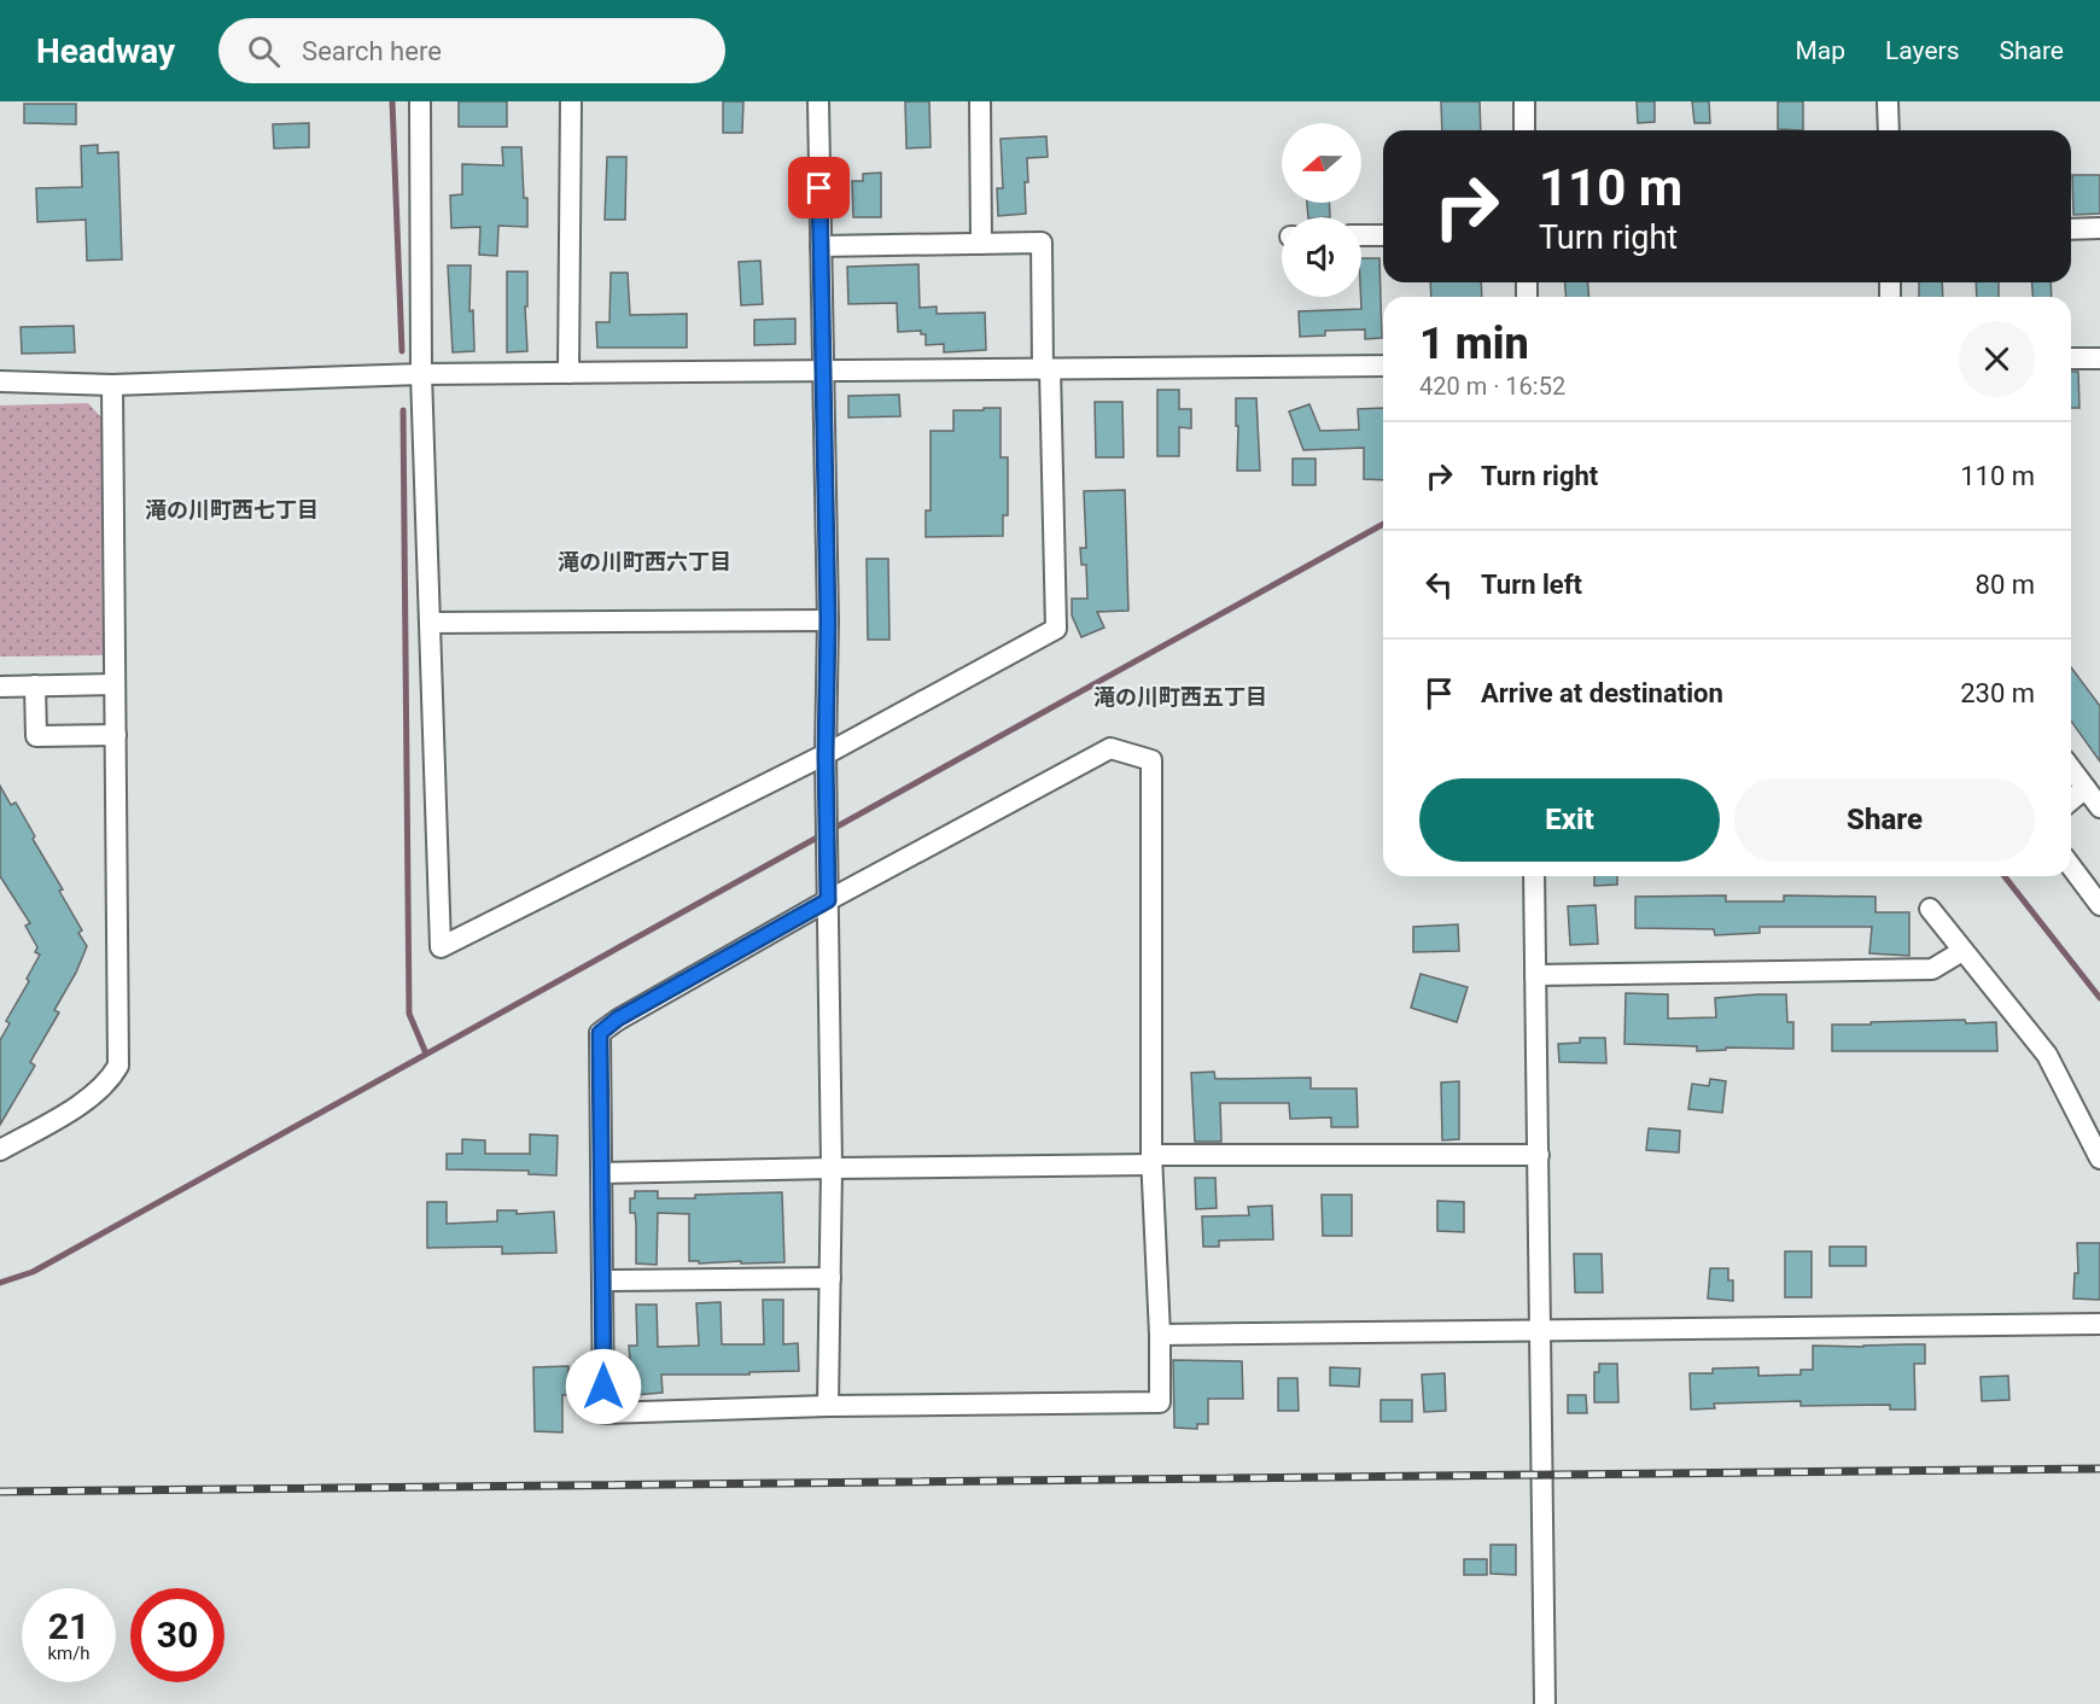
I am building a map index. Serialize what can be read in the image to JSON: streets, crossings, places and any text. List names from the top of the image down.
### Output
{
  "districts": ["滝の川町西七丁目", "滝の川町西六丁目", "滝の川町西五丁目"],
  "north": "left",
  "page": {
    "header": "Headway",
    "search": "Search here",
    "nav": ["Map", "Layers", "Share"],
    "turn": ["110 m", "Turn right"],
    "heading": ["1 min", "420 m · 16:52"],
    "list": [
      {
        "name": "Turn right",
        "value": "110 m"
      },
      {
        "name": "Turn left",
        "value": "80 m"
      },
      {
        "name": "Arrive at destination",
        "value": "230 m"
      }
    ],
    "buttons": ["Exit", "Share"],
    "speed": "21 km/h",
    "limit": "30"
  }
}
